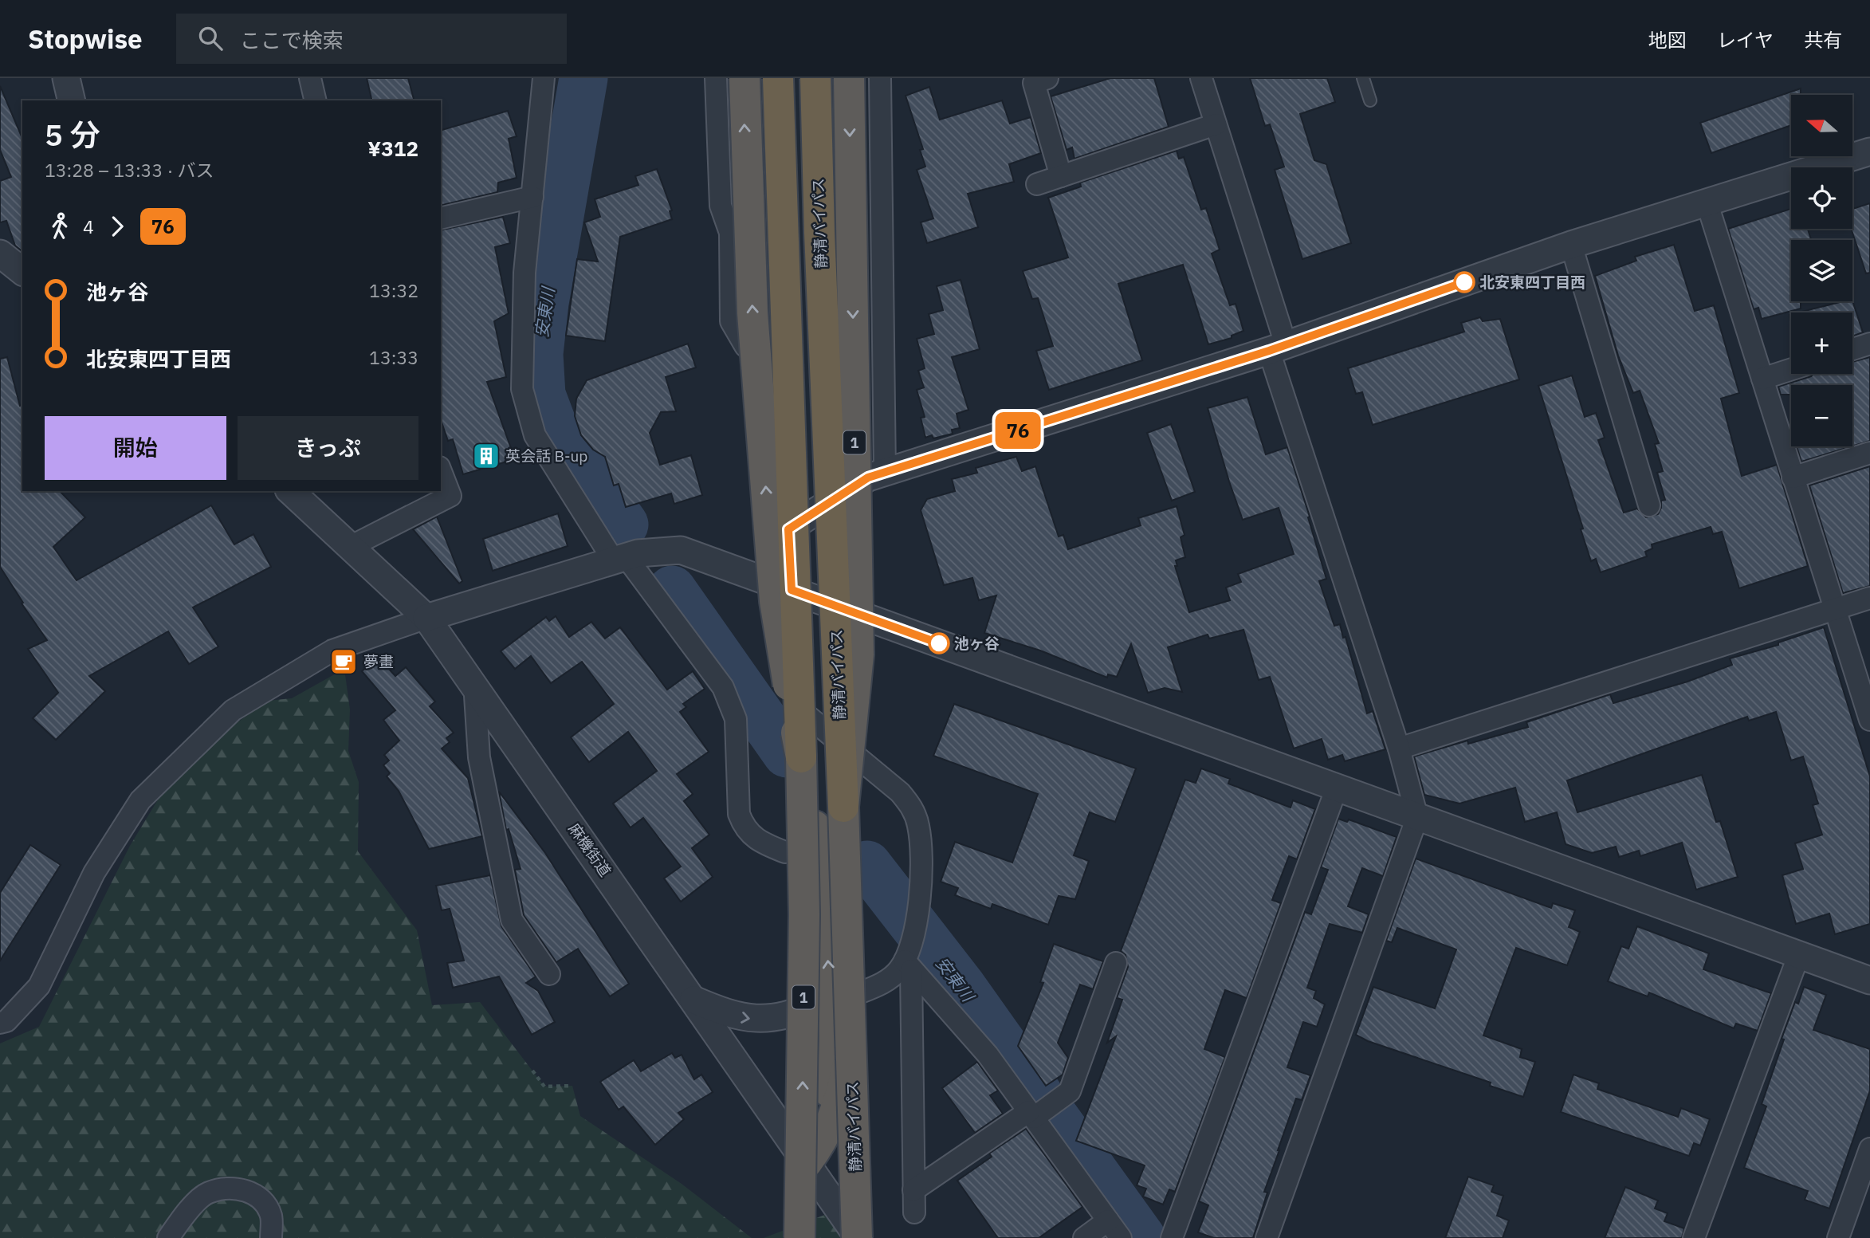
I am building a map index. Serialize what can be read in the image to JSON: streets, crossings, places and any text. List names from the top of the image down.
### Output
{
  "streets": {
    "highway": ["静清バイパス", "1"],
    "street": ["麻機街道"]
  },
  "crossings": [
    ["静清バイパス", "1"],
    ["静清バイパス", "麻機街道"],
    ["1", "麻機街道"]
  ],
  "water": ["安東川"],
  "places": {
    "other": ["北安東四丁目西", "池ヶ谷"],
    "building": ["英会話 B-up"],
    "cafe": ["夢畫"]
  },
  "lines": ["bus line 76"],
  "north": "left",
  "page": {
    "header": "Stopwise",
    "search": "ここで検索",
    "nav": ["地図", "レイヤ", "共有"],
    "on_map": "76",
    "map_buttons": ["+", "−"],
    "heading": ["5 分", "13:28 – 13:33 · バス", "¥312"],
    "legs": ["4", "76"],
    "list": [
      {
        "name": "池ヶ谷",
        "value": "13:32"
      },
      {
        "name": "北安東四丁目西",
        "value": "13:33"
      }
    ],
    "buttons": ["開始", "きっぷ"]
  }
}
